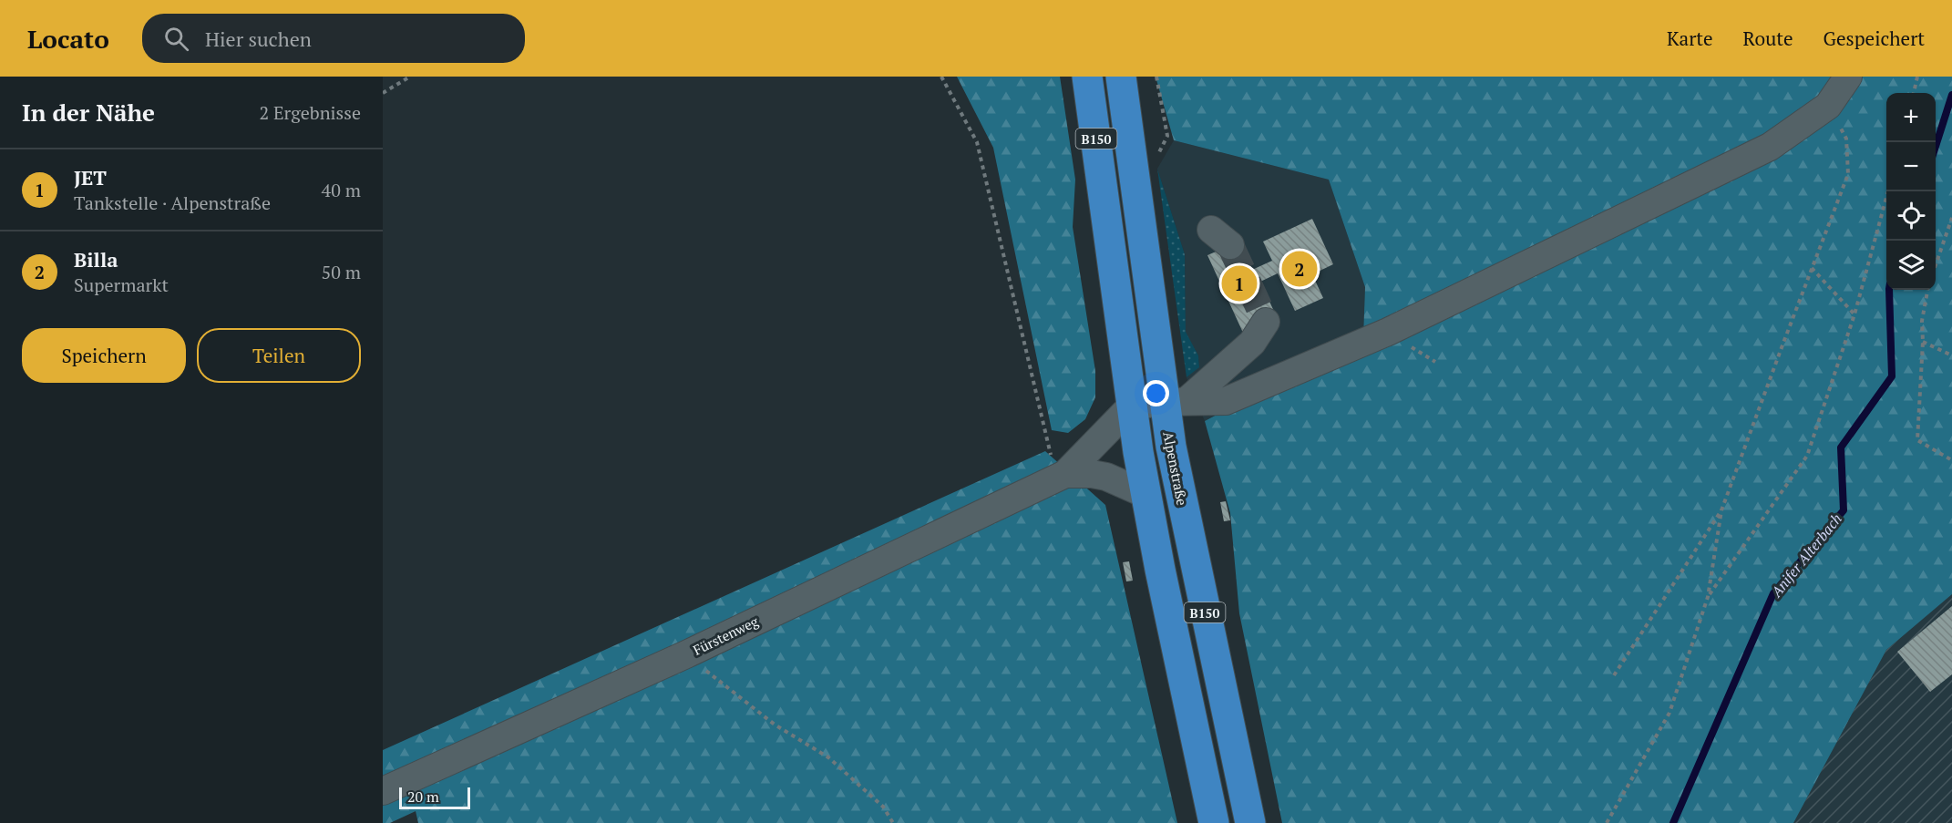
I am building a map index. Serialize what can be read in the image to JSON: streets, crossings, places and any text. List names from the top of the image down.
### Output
{
  "streets": {
    "main road": ["B150", "Alpenstraße"],
    "street": ["Fürstenweg"]
  },
  "crossings": [
    ["B150", "Fürstenweg"]
  ],
  "water": ["Anifer Alterbach"],
  "scale_bar": "20 m",
  "page": {
    "header": "Locato",
    "search": "Hier suchen",
    "nav": ["Karte", "Route", "Gespeichert"],
    "heading": ["In der Nähe", "2 Ergebnisse"],
    "map_buttons": ["+", "−"],
    "list": [
      {
        "mark": "1",
        "name": "JET",
        "note": "Tankstelle · Alpenstraße",
        "value": "40 m"
      },
      {
        "mark": "2",
        "name": "Billa",
        "note": "Supermarkt",
        "value": "50 m"
      }
    ],
    "pins": ["2", "1"],
    "buttons": ["Speichern", "Teilen"],
    "scale": "20 m"
  }
}
